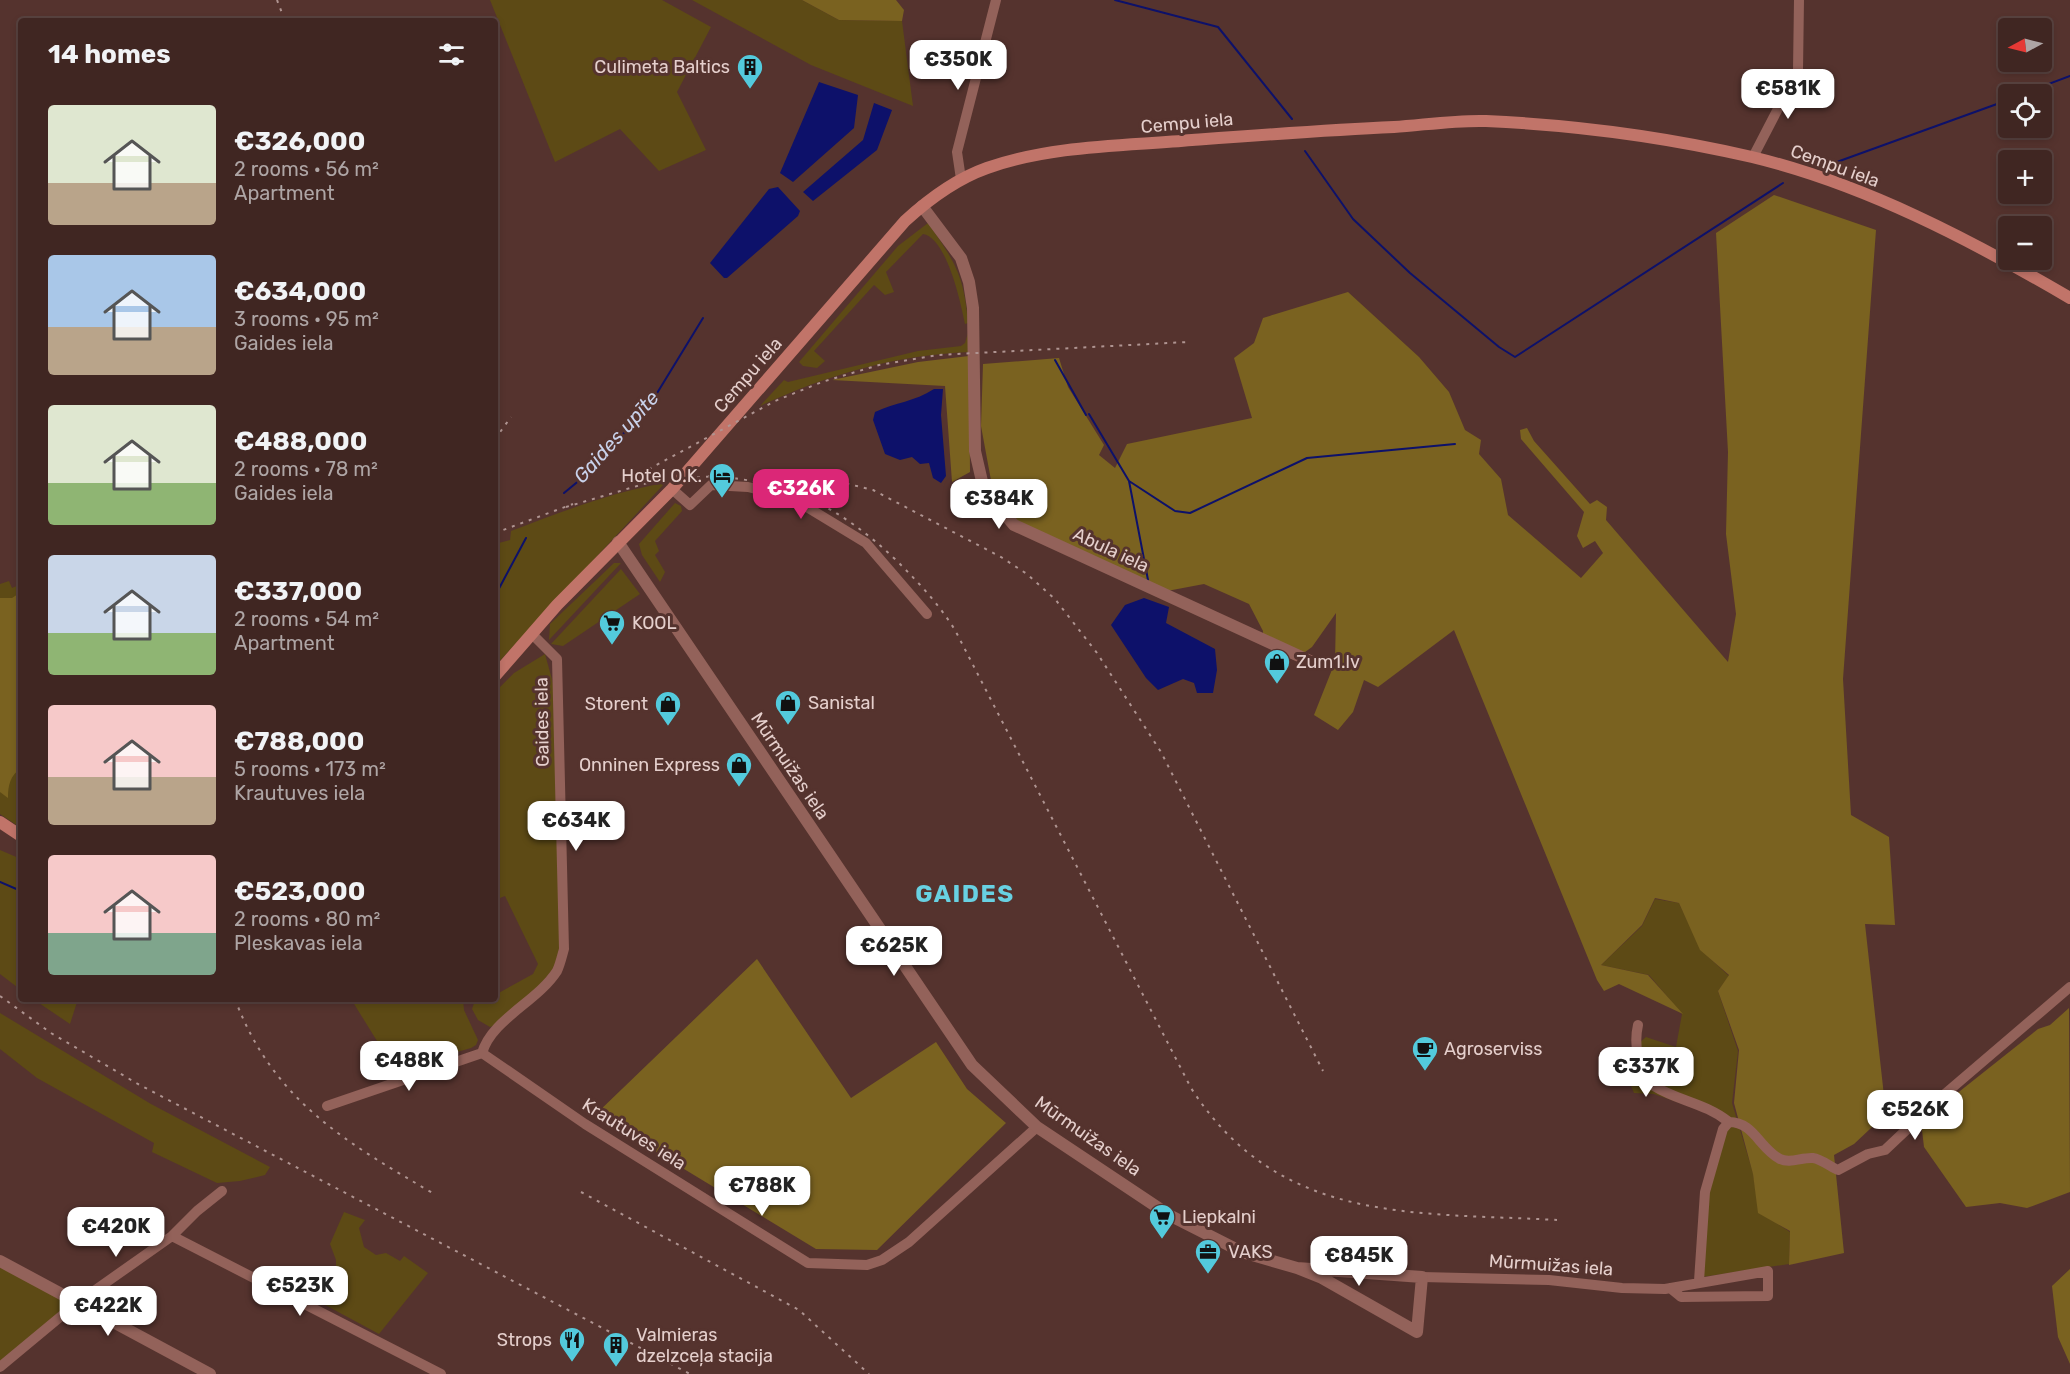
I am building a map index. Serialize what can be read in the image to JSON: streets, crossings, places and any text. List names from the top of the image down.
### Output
{
  "streets": {
    "main road": ["Cempu iela"],
    "street": [
      "Abula iela",
      "Gaides iela",
      "Mūrmuižas iela",
      "Krautuves iela"
    ]
  },
  "crossings": [
    ["Cempu iela", "Abula iela"],
    ["Cempu iela", "Gaides iela"],
    ["Cempu iela", "Mūrmuižas iela"],
    ["Gaides iela", "Krautuves iela"],
    ["Mūrmuižas iela", "Krautuves iela"]
  ],
  "districts": ["GAIDES"],
  "water": ["Gaides upīte"],
  "places": {
    "building": ["Culimeta Baltics", "Valmieras dzelzceļa stacija"],
    "hotel": ["Hotel O.K."],
    "supermarket": ["KOOL", "Liepkalni"],
    "shop": [
      "Zum1.lv",
      "Sanistal",
      "Storent",
      "Onninen Express"
    ],
    "cafe": ["Agroserviss"],
    "office": ["VAKS"],
    "restaurant": ["Strops"]
  },
  "north": "left",
  "page": {
    "map_buttons": ["+", "−"],
    "heading": "14 homes",
    "price": [
      "€350K",
      "€581K",
      "€326K",
      "€384K",
      "€634K",
      "€625K",
      "€488K",
      "€337K",
      "€526K",
      "€788K",
      "€420K",
      "€845K",
      "€523K",
      "€422K"
    ],
    "list": [
      {
        "name": "€326,000",
        "note": "2 rooms · 56 m² · Apartment"
      },
      {
        "name": "€634,000",
        "note": "3 rooms · 95 m² · Gaides iela"
      },
      {
        "name": "€488,000",
        "note": "2 rooms · 78 m² · Gaides iela"
      },
      {
        "name": "€337,000",
        "note": "2 rooms · 54 m² · Apartment"
      },
      {
        "name": "€788,000",
        "note": "5 rooms · 173 m² · Krautuves iela"
      },
      {
        "name": "€523,000",
        "note": "2 rooms · 80 m² · Pleskavas iela"
      }
    ]
  }
}
